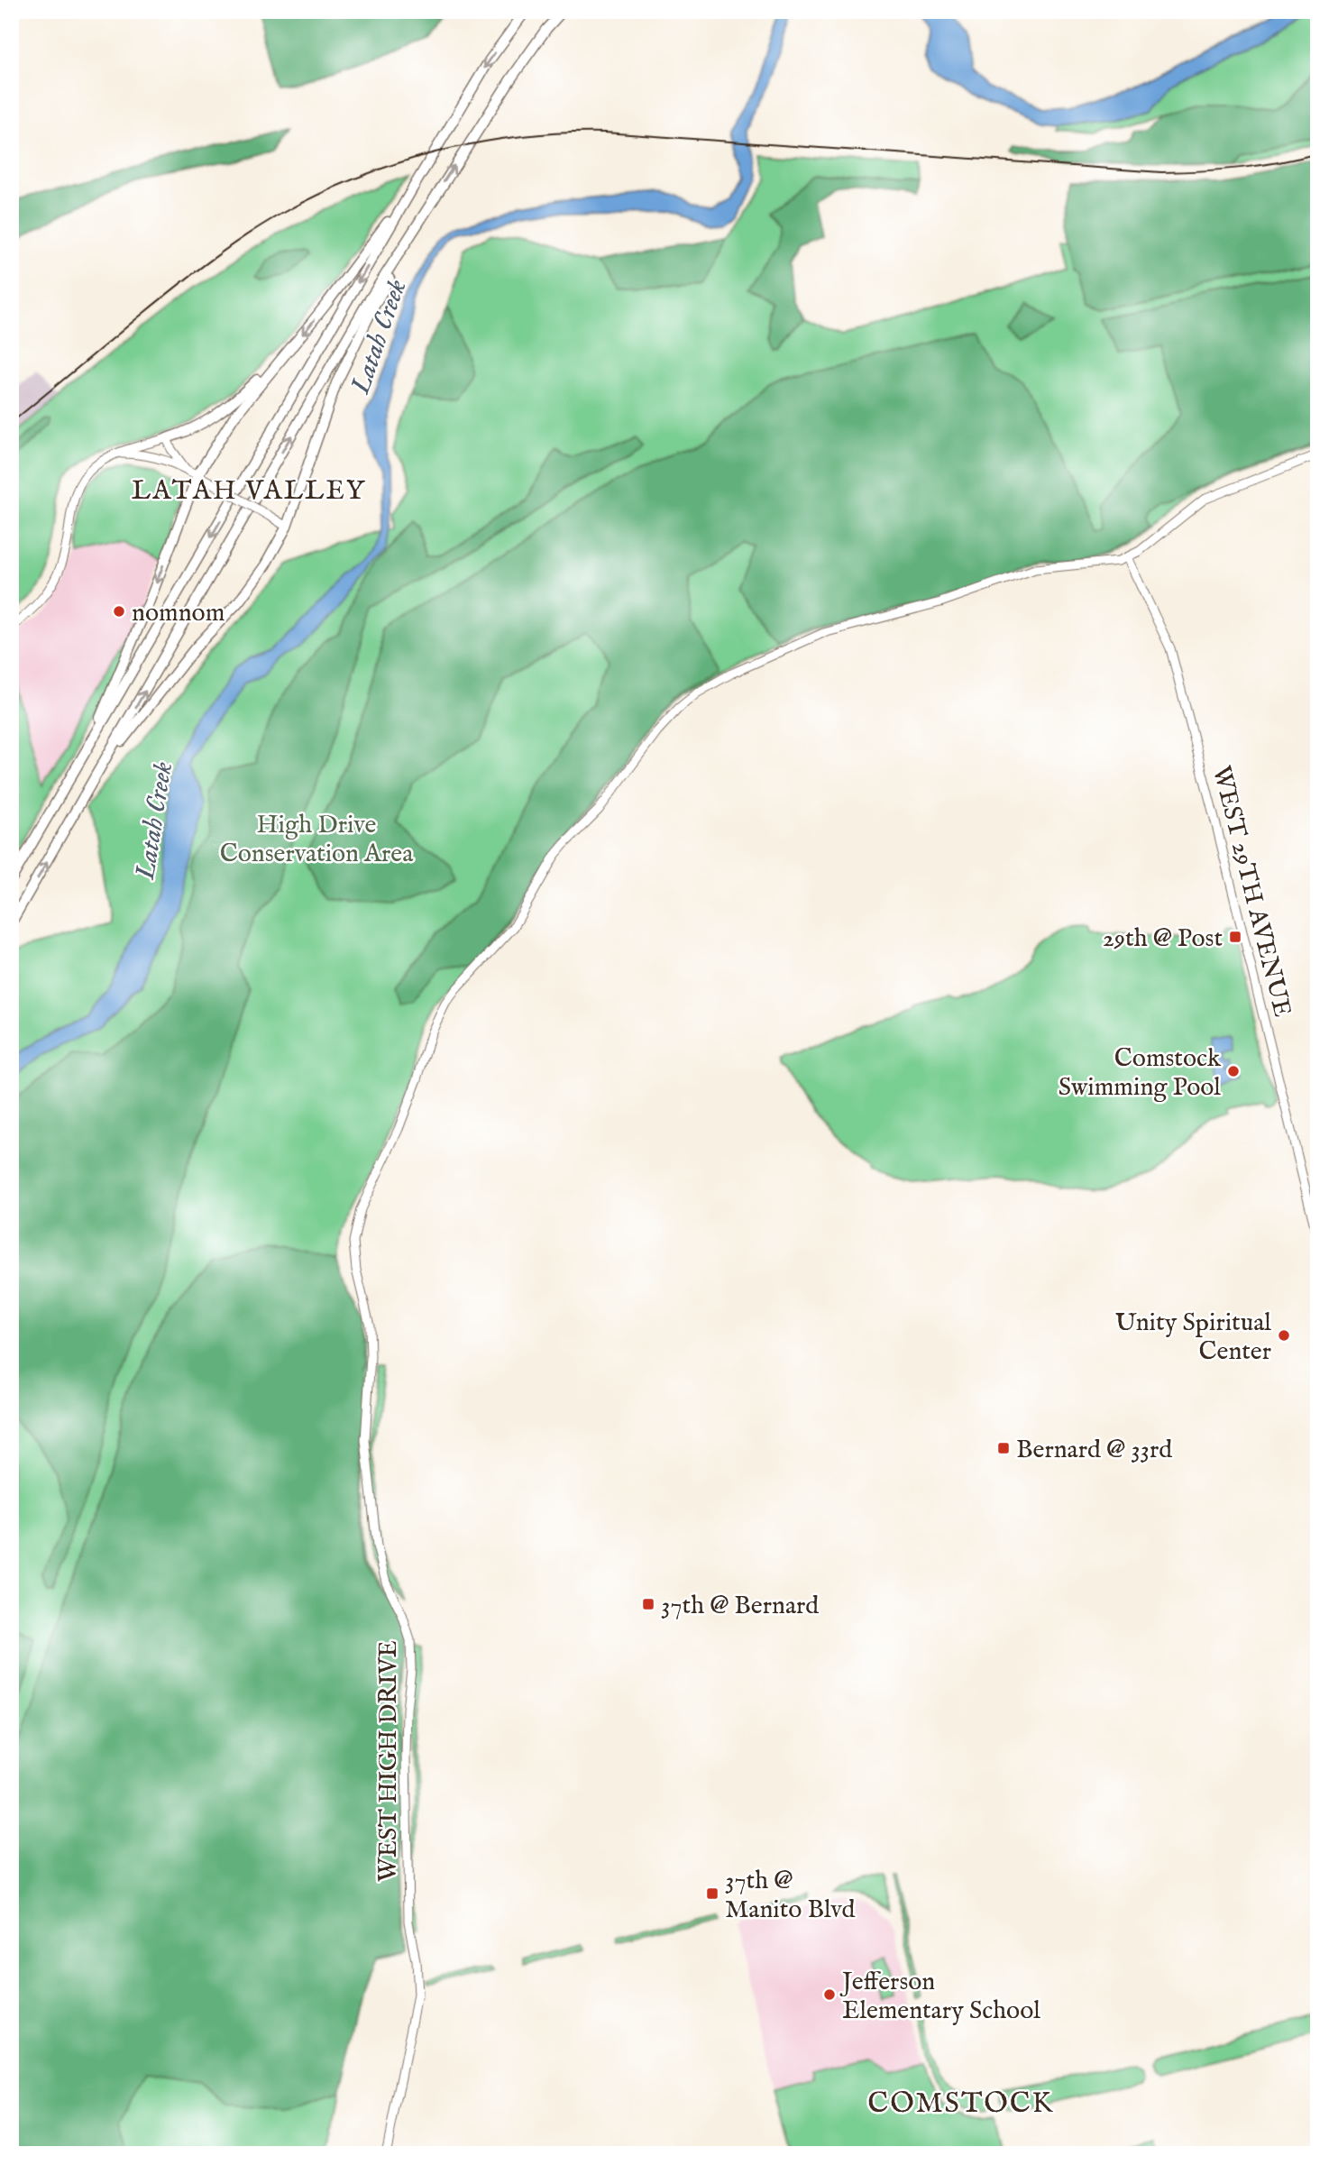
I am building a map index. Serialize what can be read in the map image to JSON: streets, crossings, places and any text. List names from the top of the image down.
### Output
{
  "streets": {
    "main road": ["WEST 29TH AVENUE", "WEST HIGH DRIVE"]
  },
  "crossings": [
    ["WEST 29TH AVENUE", "WEST HIGH DRIVE"]
  ],
  "districts": ["LATAH VALLEY", "COMSTOCK"],
  "water": ["Latah Creek"],
  "parks": ["High Drive Conservation Area"],
  "places": {
    "other": [
      "nomnom",
      "Comstock Swimming Pool",
      "Unity Spiritual Center",
      "Jefferson Elementary School"
    ],
    "transit": [
      "29th @ Post",
      "Bernard @ 33rd",
      "37th @ Bernard",
      "37th @ Manito Blvd"
    ]
  }
}
